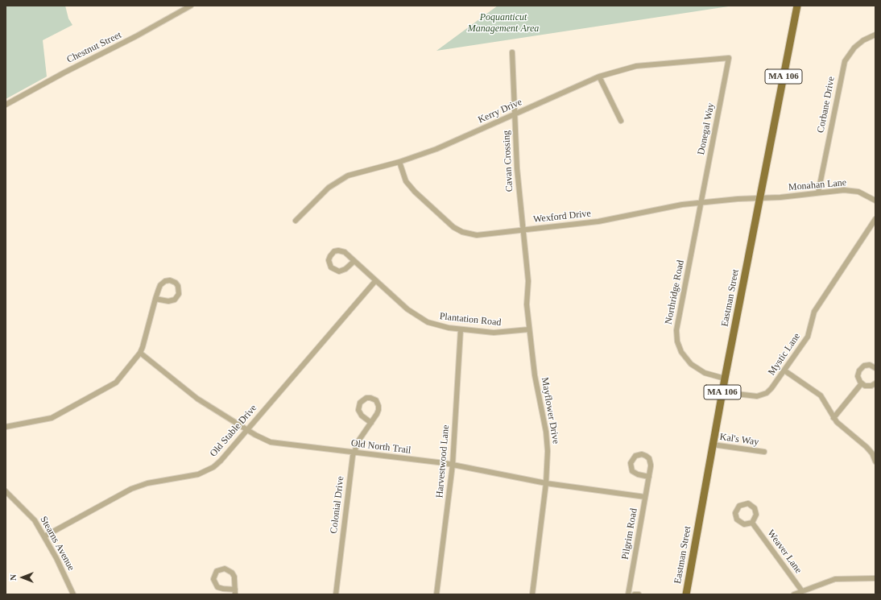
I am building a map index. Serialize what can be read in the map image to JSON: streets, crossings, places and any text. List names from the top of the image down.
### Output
{
  "streets": {
    "main road": ["MA 106", "Eastman Street"],
    "street": [
      "Chestnut Street",
      "Corbane Drive",
      "Kerry Drive",
      "Donegal Way",
      "Cavan Crossing",
      "Monahan Lane",
      "Wexford Drive",
      "Northridge Road",
      "Plantation Road",
      "Mystic Lane",
      "Mayflower Drive",
      "Old Stable Drive",
      "Kal's Way",
      "Old North Trail",
      "Harvestwood Lane",
      "Colonial Drive",
      "Pilgrim Road",
      "Stearns Avenue",
      "Weaver Lane"
    ]
  },
  "crossings": [
    ["Corbane Drive", "Monahan Lane"],
    ["Kerry Drive", "Donegal Way"],
    ["Kerry Drive", "Cavan Crossing"],
    ["Kerry Drive", "Wexford Drive"],
    ["Donegal Way", "Wexford Drive"],
    ["Donegal Way", "Northridge Road"],
    ["Cavan Crossing", "Wexford Drive"],
    ["Cavan Crossing", "Mayflower Drive"],
    ["Monahan Lane", "Wexford Drive"],
    ["Monahan Lane", "Eastman Street"],
    ["Wexford Drive", "Northridge Road"],
    ["Wexford Drive", "Eastman Street"],
    ["Wexford Drive", "Mayflower Drive"],
    ["Northridge Road", "Eastman Street"],
    ["Eastman Street", "Mystic Lane"],
    ["Eastman Street", "Kal's Way"],
    ["Plantation Road", "Mayflower Drive"],
    ["Plantation Road", "Old Stable Drive"],
    ["Plantation Road", "Harvestwood Lane"],
    ["Mayflower Drive", "Old North Trail"],
    ["Old Stable Drive", "Old North Trail"],
    ["Old Stable Drive", "Stearns Avenue"],
    ["Old North Trail", "Harvestwood Lane"],
    ["Old North Trail", "Colonial Drive"],
    ["Old North Trail", "Pilgrim Road"]
  ],
  "parks": ["Poquanticut Management Area"],
  "north": "left"
}
